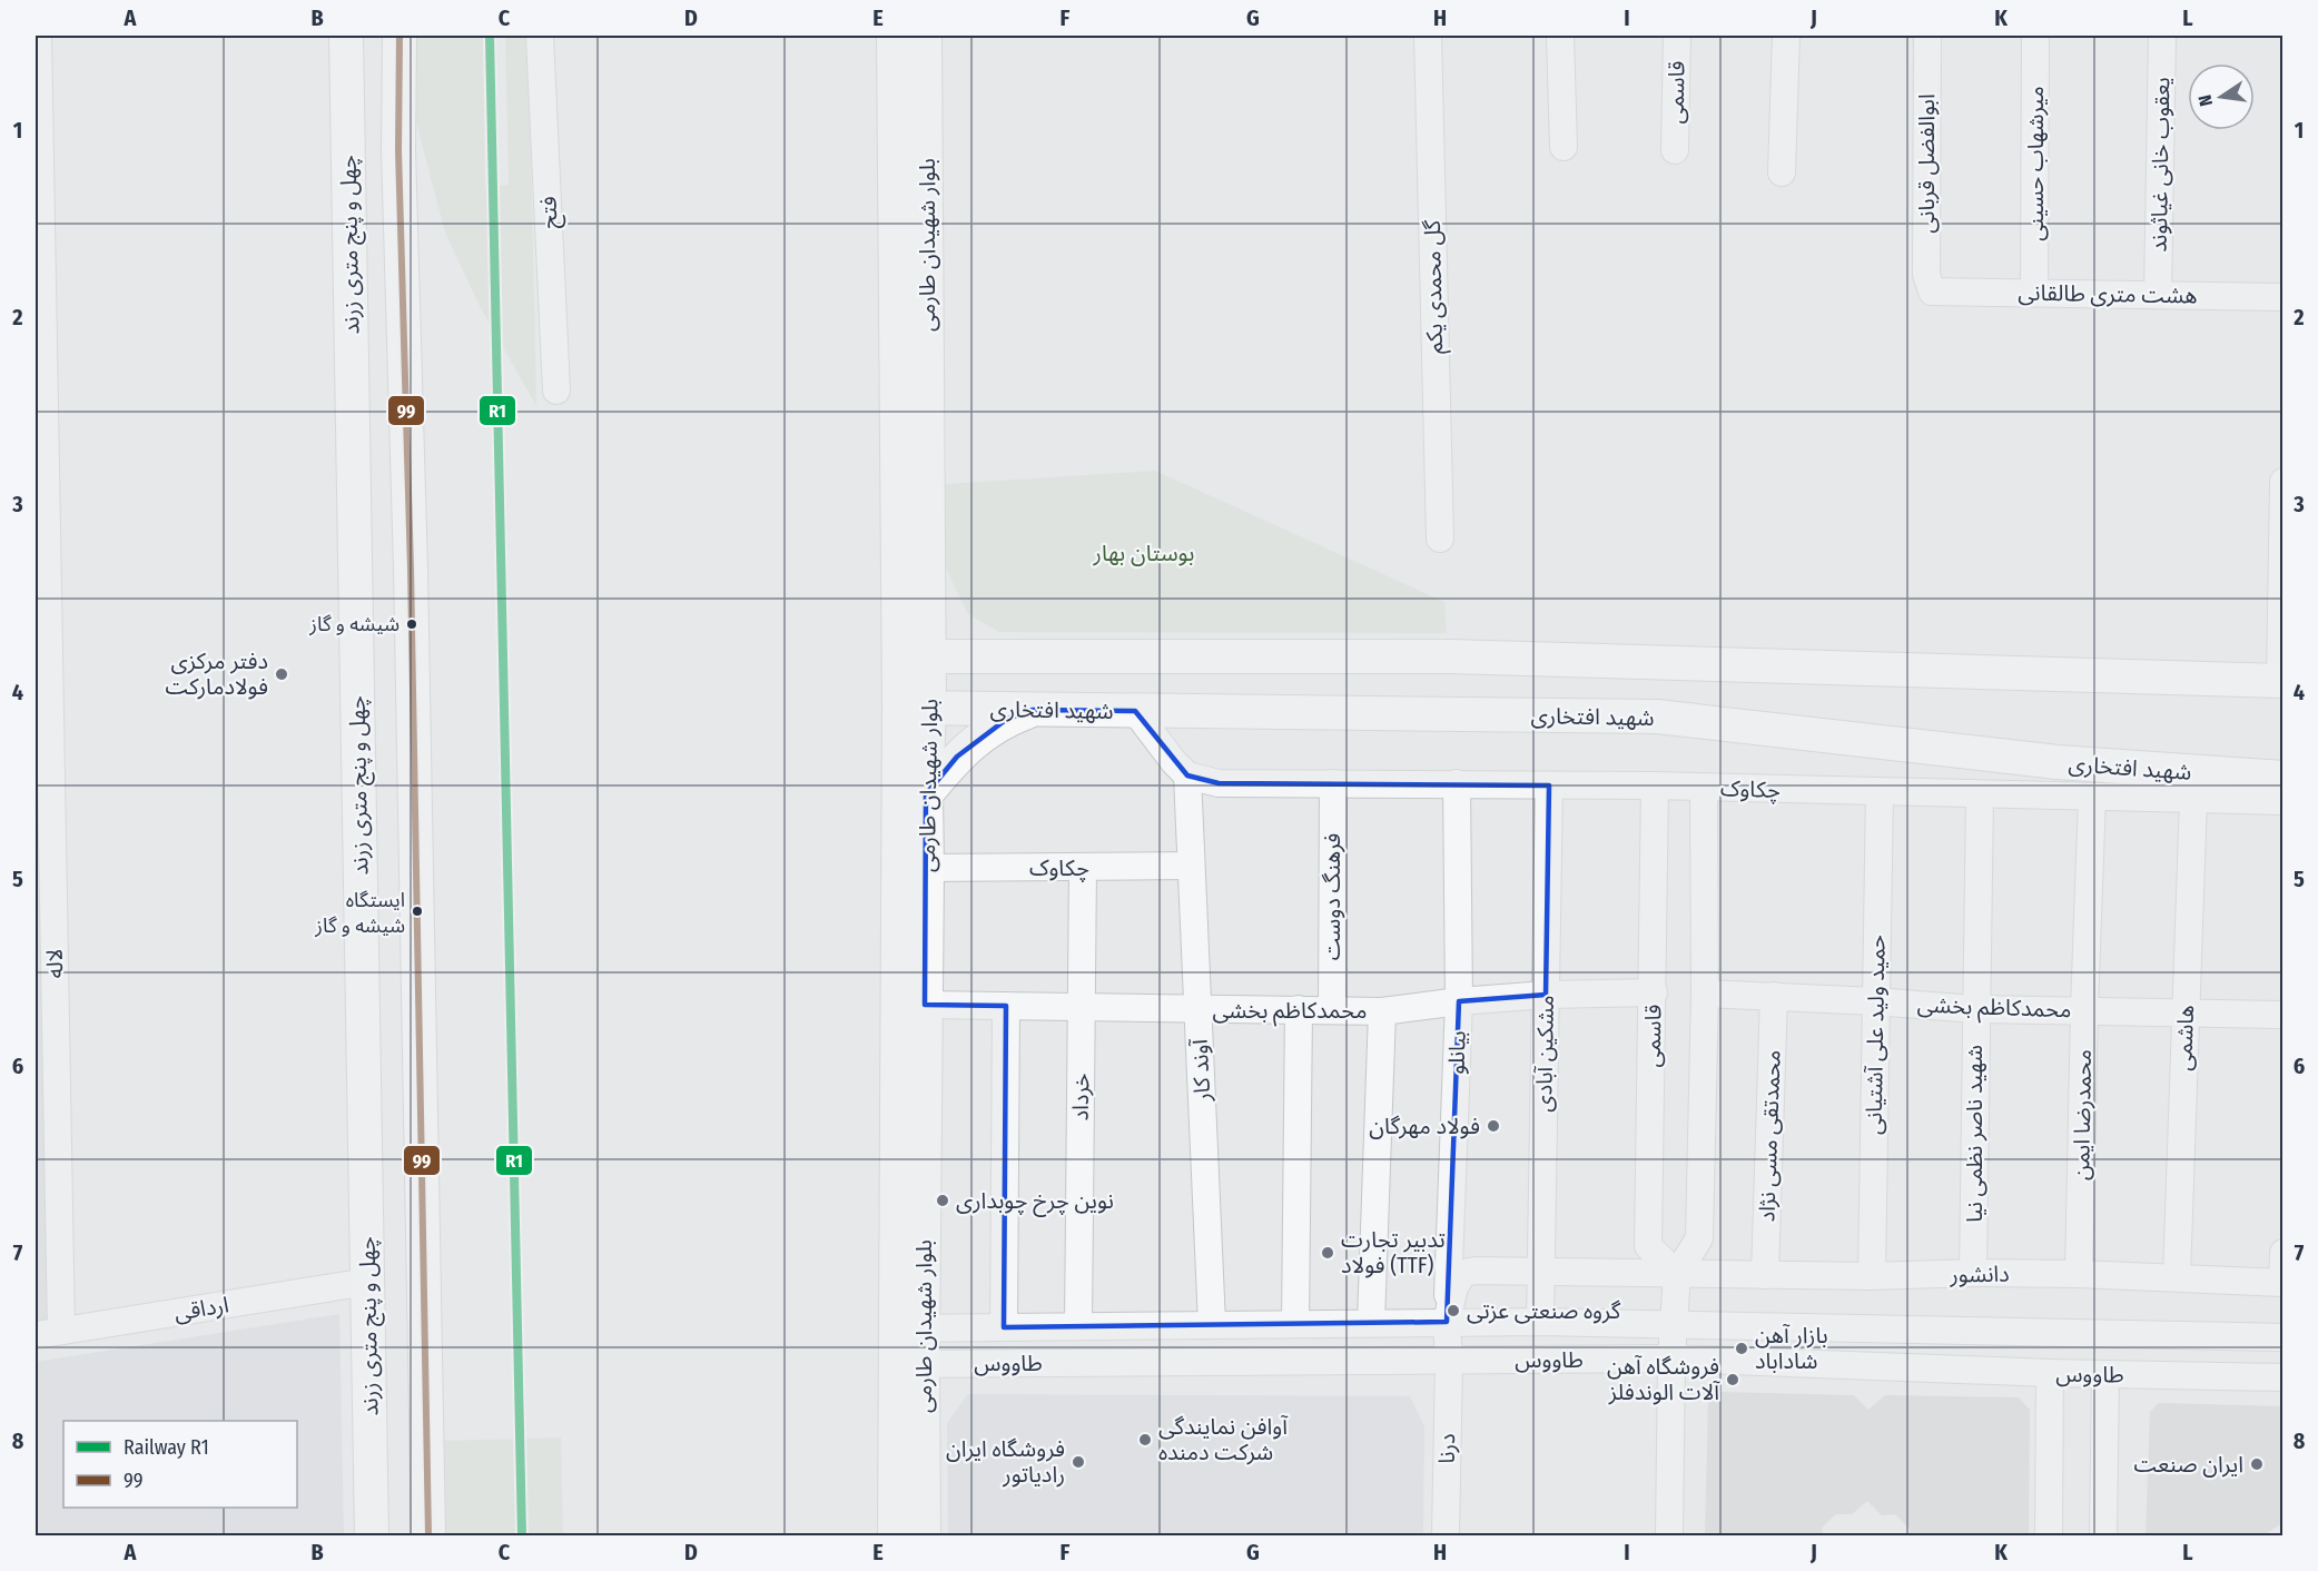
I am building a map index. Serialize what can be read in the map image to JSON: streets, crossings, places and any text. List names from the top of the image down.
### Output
{
  "streets": {
    "main road": ["چهل و پنج متری زرند", "بلوار شهیدان طارمی", "شهید افتخاری"],
    "street": [
      "قاسمی",
      "ابوالفضل قربانی",
      "میرشهاب حسینی",
      "یعقوب خانی غیاثوند",
      "فتح",
      "گل محمدی یکم",
      "هشت متری طالقانی",
      "چکاوک",
      "فرهنگ دوست",
      "لاله",
      "محمدکاظم بخشی",
      "حمید ولید علی آشتیانی",
      "هاشمی",
      "بیانلو",
      "مشکین آبادی",
      "آوند کار",
      "خرداد",
      "محمدرضا ایمن",
      "شهید ناصر نظمی نیا",
      "محمدتقی مسی نژاد",
      "دانشور",
      "ارداقی",
      "طاووس",
      "درنا"
    ]
  },
  "crossings": [
    ["قاسمی", "چکاوک"],
    ["قاسمی", "محمدکاظم بخشی"],
    ["قاسمی", "دانشور"],
    ["ابوالفضل قربانی", "هشت متری طالقانی"],
    ["میرشهاب حسینی", "هشت متری طالقانی"],
    ["یعقوب خانی غیاثوند", "هشت متری طالقانی"],
    ["چهل و پنج متری زرند", "ارداقی"],
    ["بلوار شهیدان طارمی", "شهید افتخاری"],
    ["بلوار شهیدان طارمی", "چکاوک"],
    ["بلوار شهیدان طارمی", "محمدکاظم بخشی"],
    ["بلوار شهیدان طارمی", "طاووس"],
    ["چکاوک", "فرهنگ دوست"],
    ["چکاوک", "حمید ولید علی آشتیانی"],
    ["چکاوک", "هاشمی"],
    ["چکاوک", "بیانلو"],
    ["چکاوک", "مشکین آبادی"],
    ["چکاوک", "آوند کار"],
    ["چکاوک", "خرداد"],
    ["چکاوک", "محمدرضا ایمن"],
    ["چکاوک", "شهید ناصر نظمی نیا"],
    ["فرهنگ دوست", "محمدکاظم بخشی"],
    ["لاله", "ارداقی"],
    ["محمدکاظم بخشی", "حمید ولید علی آشتیانی"],
    ["محمدکاظم بخشی", "هاشمی"],
    ["محمدکاظم بخشی", "بیانلو"],
    ["محمدکاظم بخشی", "مشکین آبادی"],
    ["محمدکاظم بخشی", "آوند کار"],
    ["محمدکاظم بخشی", "خرداد"],
    ["محمدکاظم بخشی", "محمدرضا ایمن"],
    ["محمدکاظم بخشی", "شهید ناصر نظمی نیا"],
    ["محمدکاظم بخشی", "محمدتقی مسی نژاد"],
    ["حمید ولید علی آشتیانی", "دانشور"],
    ["هاشمی", "دانشور"],
    ["بیانلو", "دانشور"],
    ["بیانلو", "طاووس"],
    ["بیانلو", "درنا"],
    ["مشکین آبادی", "دانشور"],
    ["مشکین آبادی", "طاووس"],
    ["آوند کار", "طاووس"],
    ["خرداد", "طاووس"],
    ["محمدرضا ایمن", "دانشور"],
    ["شهید ناصر نظمی نیا", "دانشور"],
    ["محمدتقی مسی نژاد", "دانشور"],
    ["دانشور", "طاووس"],
    ["دانشور", "درنا"],
    ["طاووس", "درنا"]
  ],
  "parks": ["بوستان بهار"],
  "places": [
    "شیشه و گاز",
    "دفتر مرکزی فولادمارکت",
    "ایستگاه شیشه و گاز",
    "فولاد مهرگان",
    "نوین چرخ چوبداری",
    "تدبیر تجارت فولاد (TTF)",
    "گروه صنعتی عزتی",
    "بازار آهن شاداباد",
    "فروشگاه آهن آلات الوندفلز",
    "آوافن نمایندگی شرکت دمنده",
    "فروشگاه ایران رادیاتور",
    "ايران صنعت"
  ],
  "lines": ["rail line R1", "transit line 99"],
  "legend": ["Railway R1", "99"],
  "north": "left",
  "grid": {
    "columns": [
      "A",
      "B",
      "C",
      "D",
      "E",
      "F",
      "G",
      "H",
      "I",
      "J",
      "K",
      "L"
    ],
    "rows": [
      "1",
      "2",
      "3",
      "4",
      "5",
      "6",
      "7",
      "8"
    ]
  }
}
